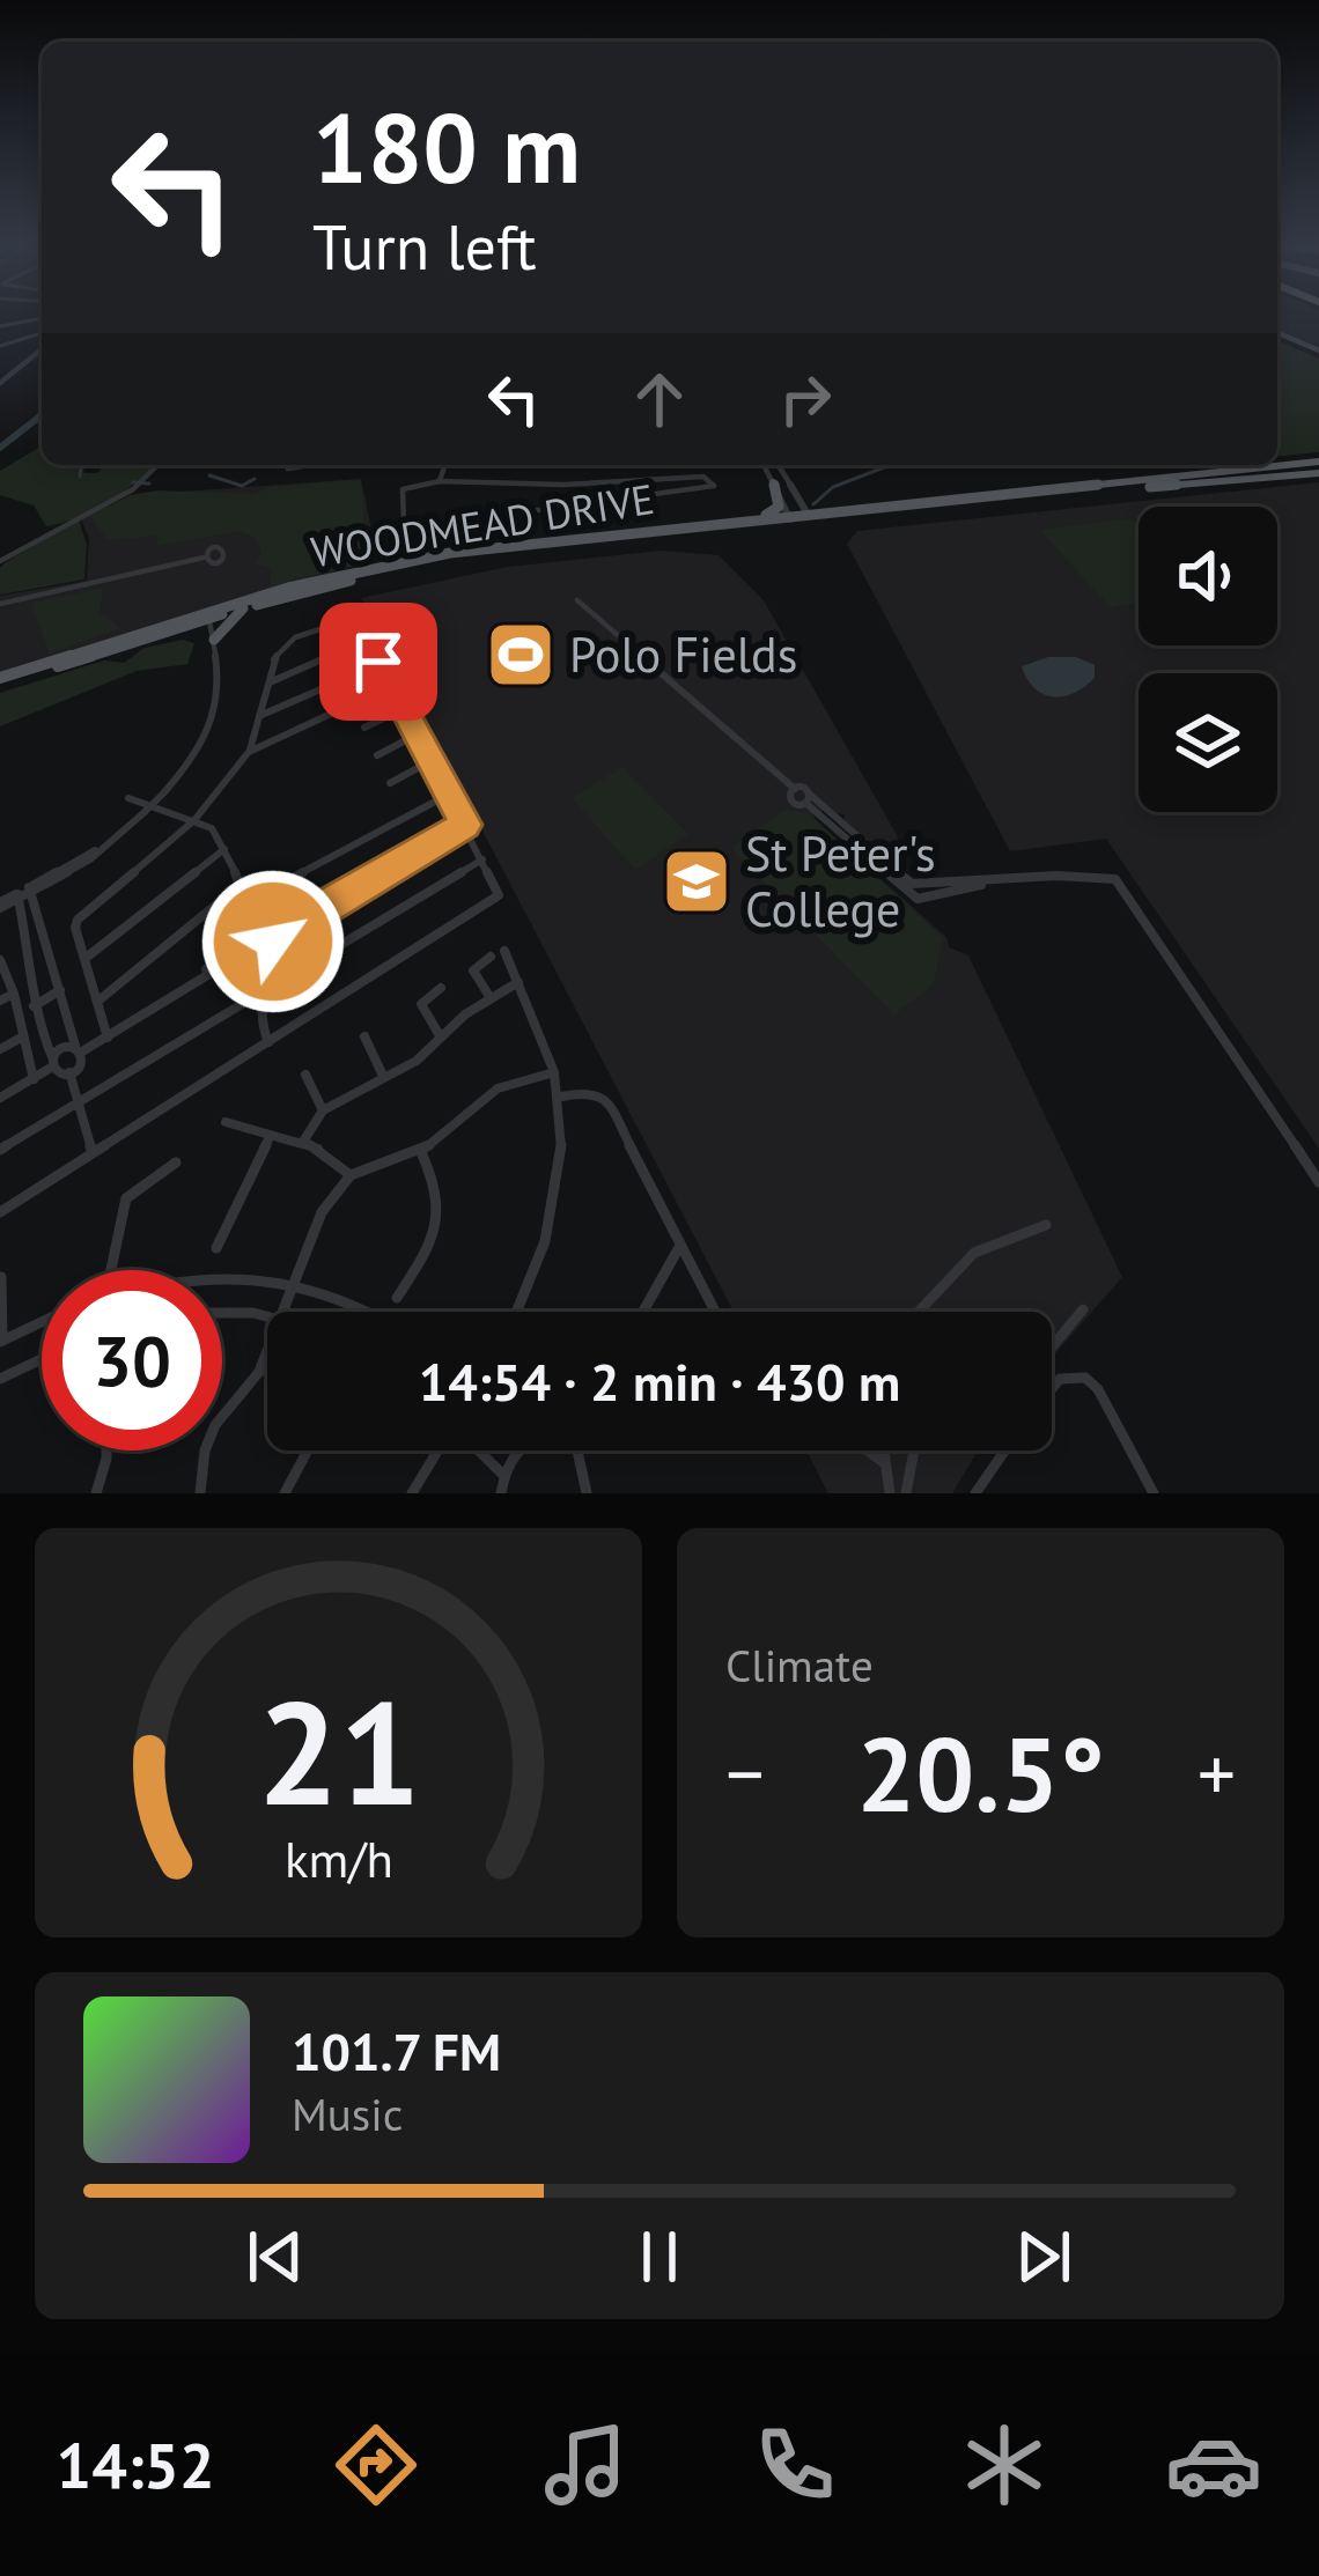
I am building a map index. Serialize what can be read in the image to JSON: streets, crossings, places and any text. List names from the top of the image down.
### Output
{
  "streets": {
    "main road": ["WOODMEAD DRIVE"]
  },
  "places": {
    "sports": ["Polo Fields"],
    "school or university": ["St Peter's College"]
  },
  "page": {
    "turn": ["180 m", "Turn left"],
    "limit": "30",
    "trip": "14:54 · 2 min · 430 m",
    "tile": "Climate",
    "heat": ["−", "20.5°", "+"],
    "song": ["101.7 FM", "Music"],
    "tabs": "14:52",
    "gauge": ["21", "km/h"]
  }
}
